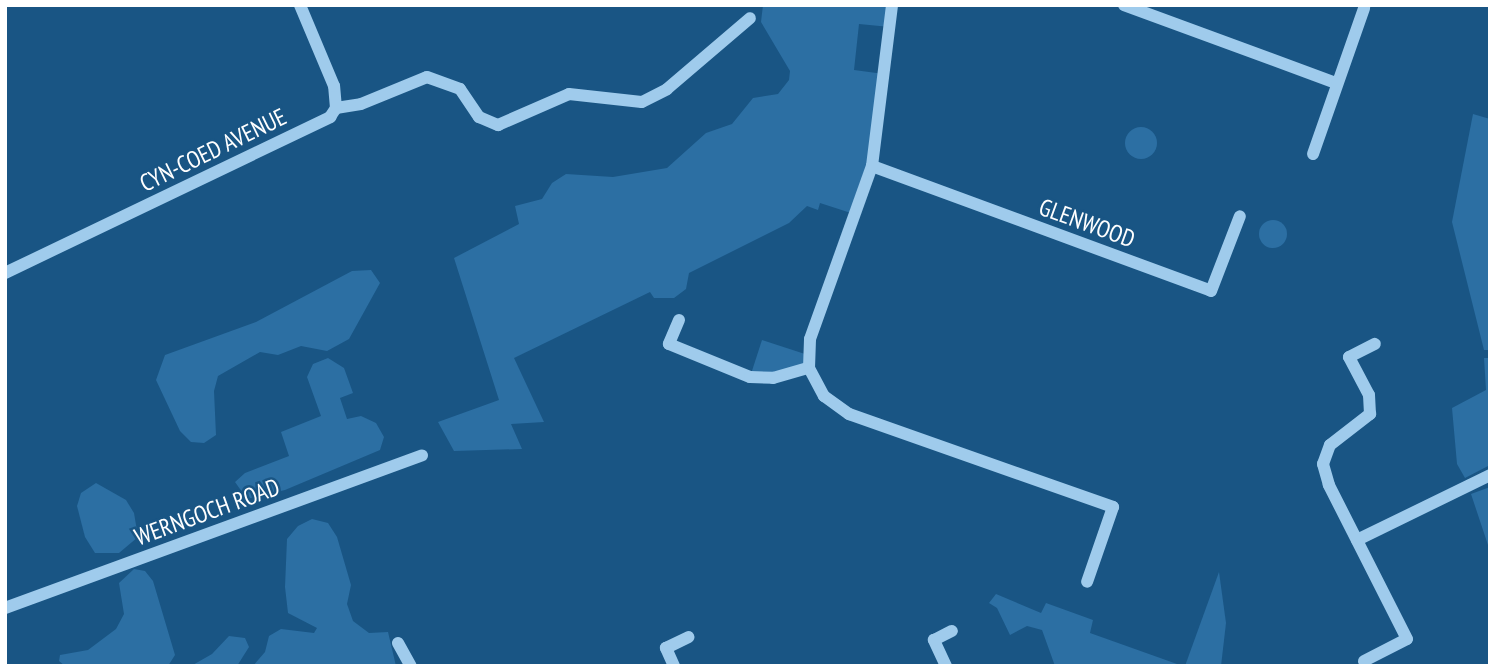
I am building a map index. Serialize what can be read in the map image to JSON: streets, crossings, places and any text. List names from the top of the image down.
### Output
{
  "streets": {
    "street": ["CYN-COED AVENUE", "GLENWOOD", "WERNGOCH ROAD"]
  }
}
